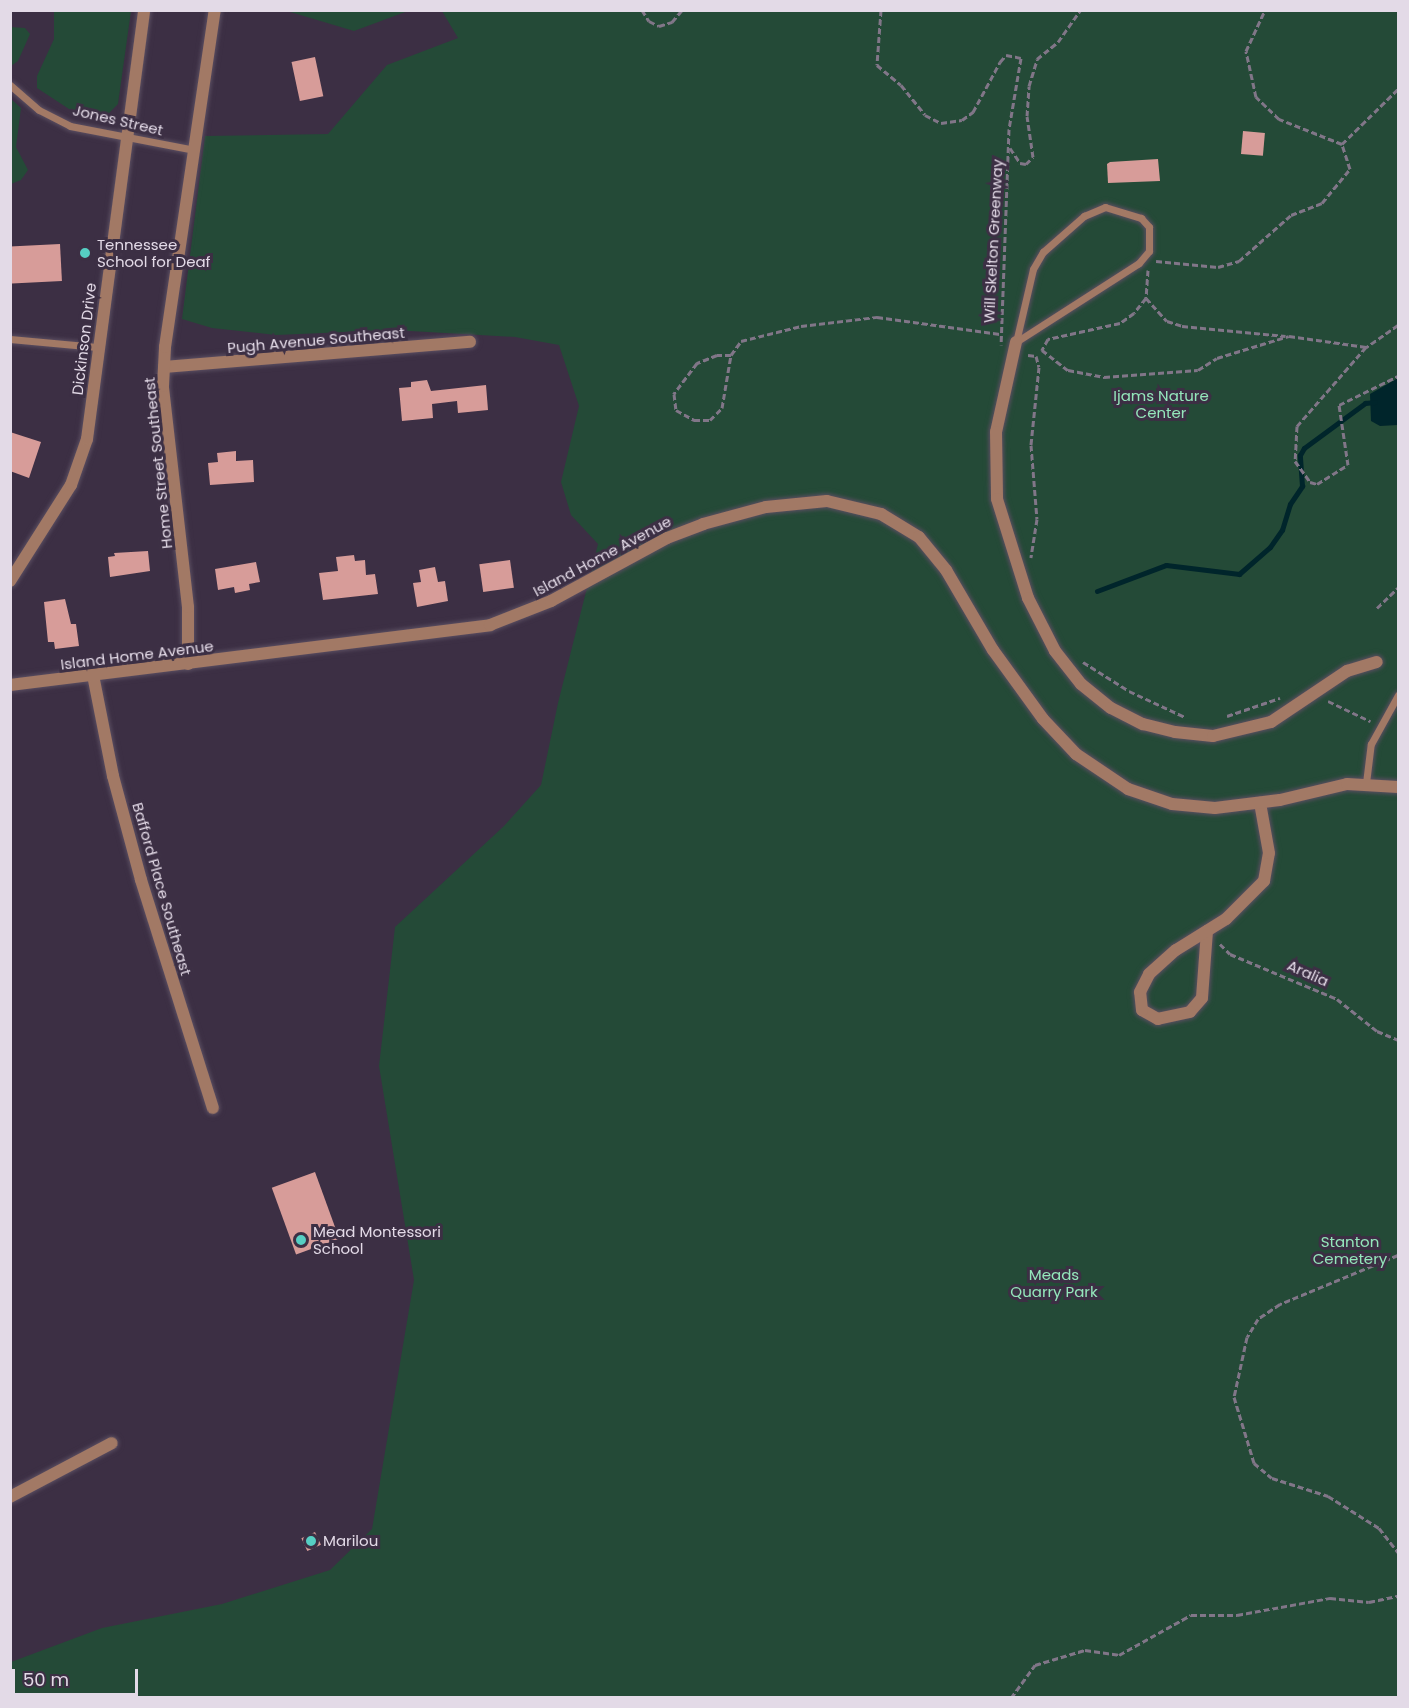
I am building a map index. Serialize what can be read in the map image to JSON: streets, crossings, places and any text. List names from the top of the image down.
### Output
{
  "streets": {
    "street": [
      "Dickinson Drive",
      "Pugh Avenue Southeast",
      "Home Street Southeast",
      "Island Home Avenue",
      "Bafford Place Southeast"
    ],
    "lane": ["Jones Street"],
    "path": ["Will Skelton Greenway", "Aralia"]
  },
  "crossings": [
    ["Jones Street", "Dickinson Drive"],
    ["Jones Street", "Home Street Southeast"],
    ["Pugh Avenue Southeast", "Home Street Southeast"],
    ["Home Street Southeast", "Island Home Avenue"],
    ["Island Home Avenue", "Bafford Place Southeast"]
  ],
  "parks": ["Ijams Nature Center", "Stanton Cemetery", "Meads Quarry Park"],
  "places": ["Tennessee School for Deaf", "Mead Montessori School", "Marilou"],
  "scale_bar": "50 m"
}
